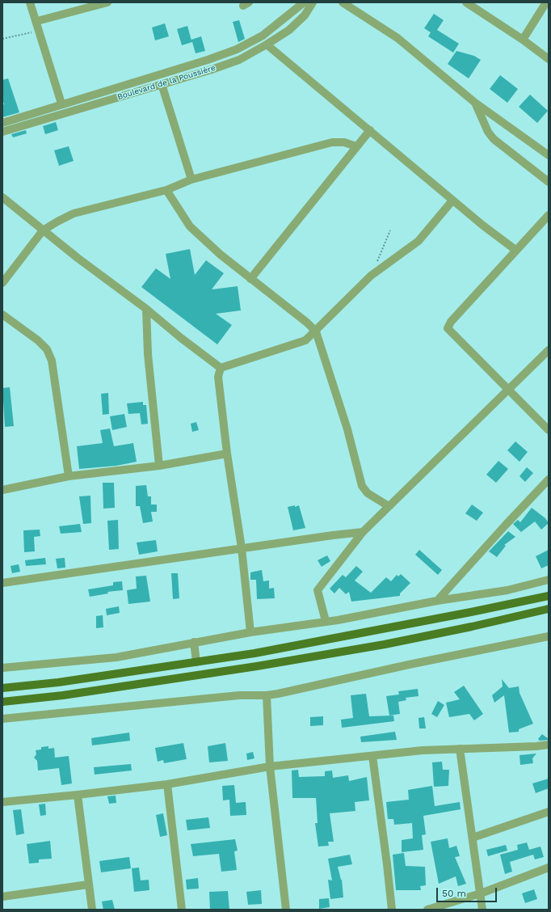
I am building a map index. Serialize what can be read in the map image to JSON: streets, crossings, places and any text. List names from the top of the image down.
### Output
{
  "streets": {
    "street": ["Boulevard de la Poussière"]
  },
  "scale_bar": "50 m"
}
